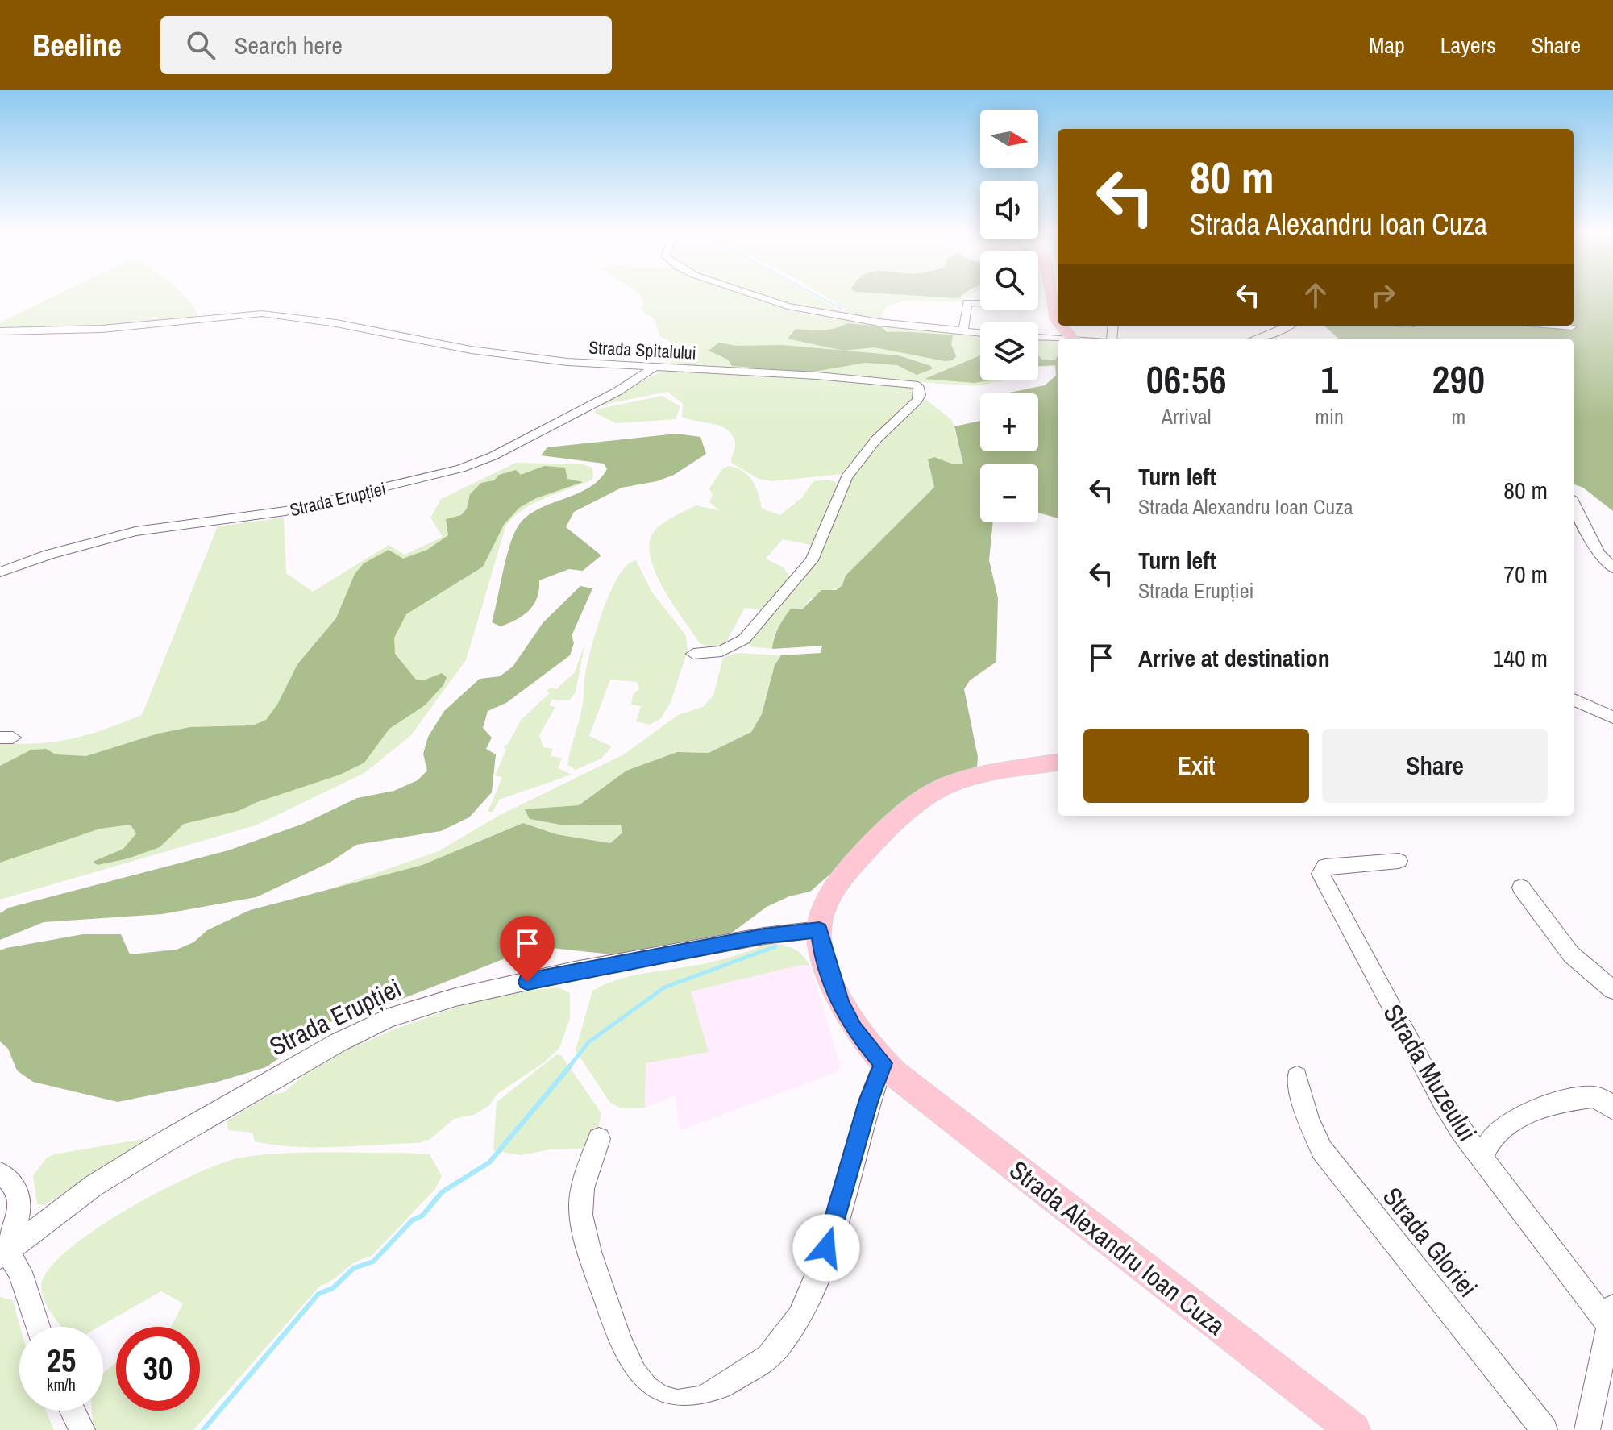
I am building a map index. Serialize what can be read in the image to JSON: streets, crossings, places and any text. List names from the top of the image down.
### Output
{
  "streets": {
    "main road": ["Strada Alexandru Ioan Cuza"],
    "street": [
      "Strada Spitalului",
      "Strada Erupției",
      "Strada Muzeului",
      "Strada Gloriei"
    ]
  },
  "crossings": [
    ["Strada Spitalului", "Strada Erupției"],
    ["Strada Erupției", "Strada Alexandru Ioan Cuza"]
  ],
  "north": "right",
  "page": {
    "header": "Beeline",
    "search": "Search here",
    "nav": ["Map", "Layers", "Share"],
    "map_buttons": ["+", "−"],
    "turn": ["80 m", "Strada Alexandru Ioan Cuza"],
    "eta": [
      "06:56",
      "Arrival",
      "1",
      "min",
      "290",
      "m"
    ],
    "list": [
      {
        "name": "Turn left",
        "note": "Strada Alexandru Ioan Cuza",
        "value": "80 m"
      },
      {
        "name": "Turn left",
        "note": "Strada Erupției",
        "value": "70 m"
      },
      {
        "name": "Arrive at destination",
        "value": "140 m"
      }
    ],
    "buttons": ["Exit", "Share"],
    "speed": "25 km/h",
    "limit": "30"
  }
}
